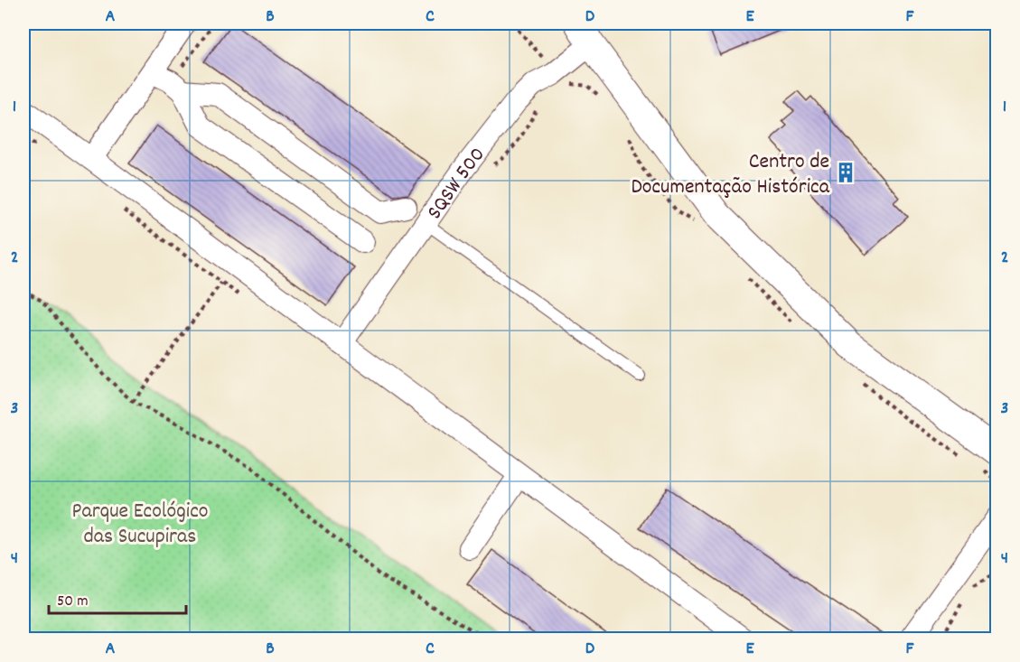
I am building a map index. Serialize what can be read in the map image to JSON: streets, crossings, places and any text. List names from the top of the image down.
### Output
{
  "streets": {
    "street": ["SQSW 500"]
  },
  "parks": ["Parque Ecológico das Sucupiras"],
  "places": {
    "building": ["Centro de Documentação Histórica"]
  },
  "scale_bar": "50 m",
  "grid": {
    "columns": [
      "A",
      "B",
      "C",
      "D",
      "E",
      "F"
    ],
    "rows": [
      "1",
      "2",
      "3",
      "4"
    ]
  }
}
